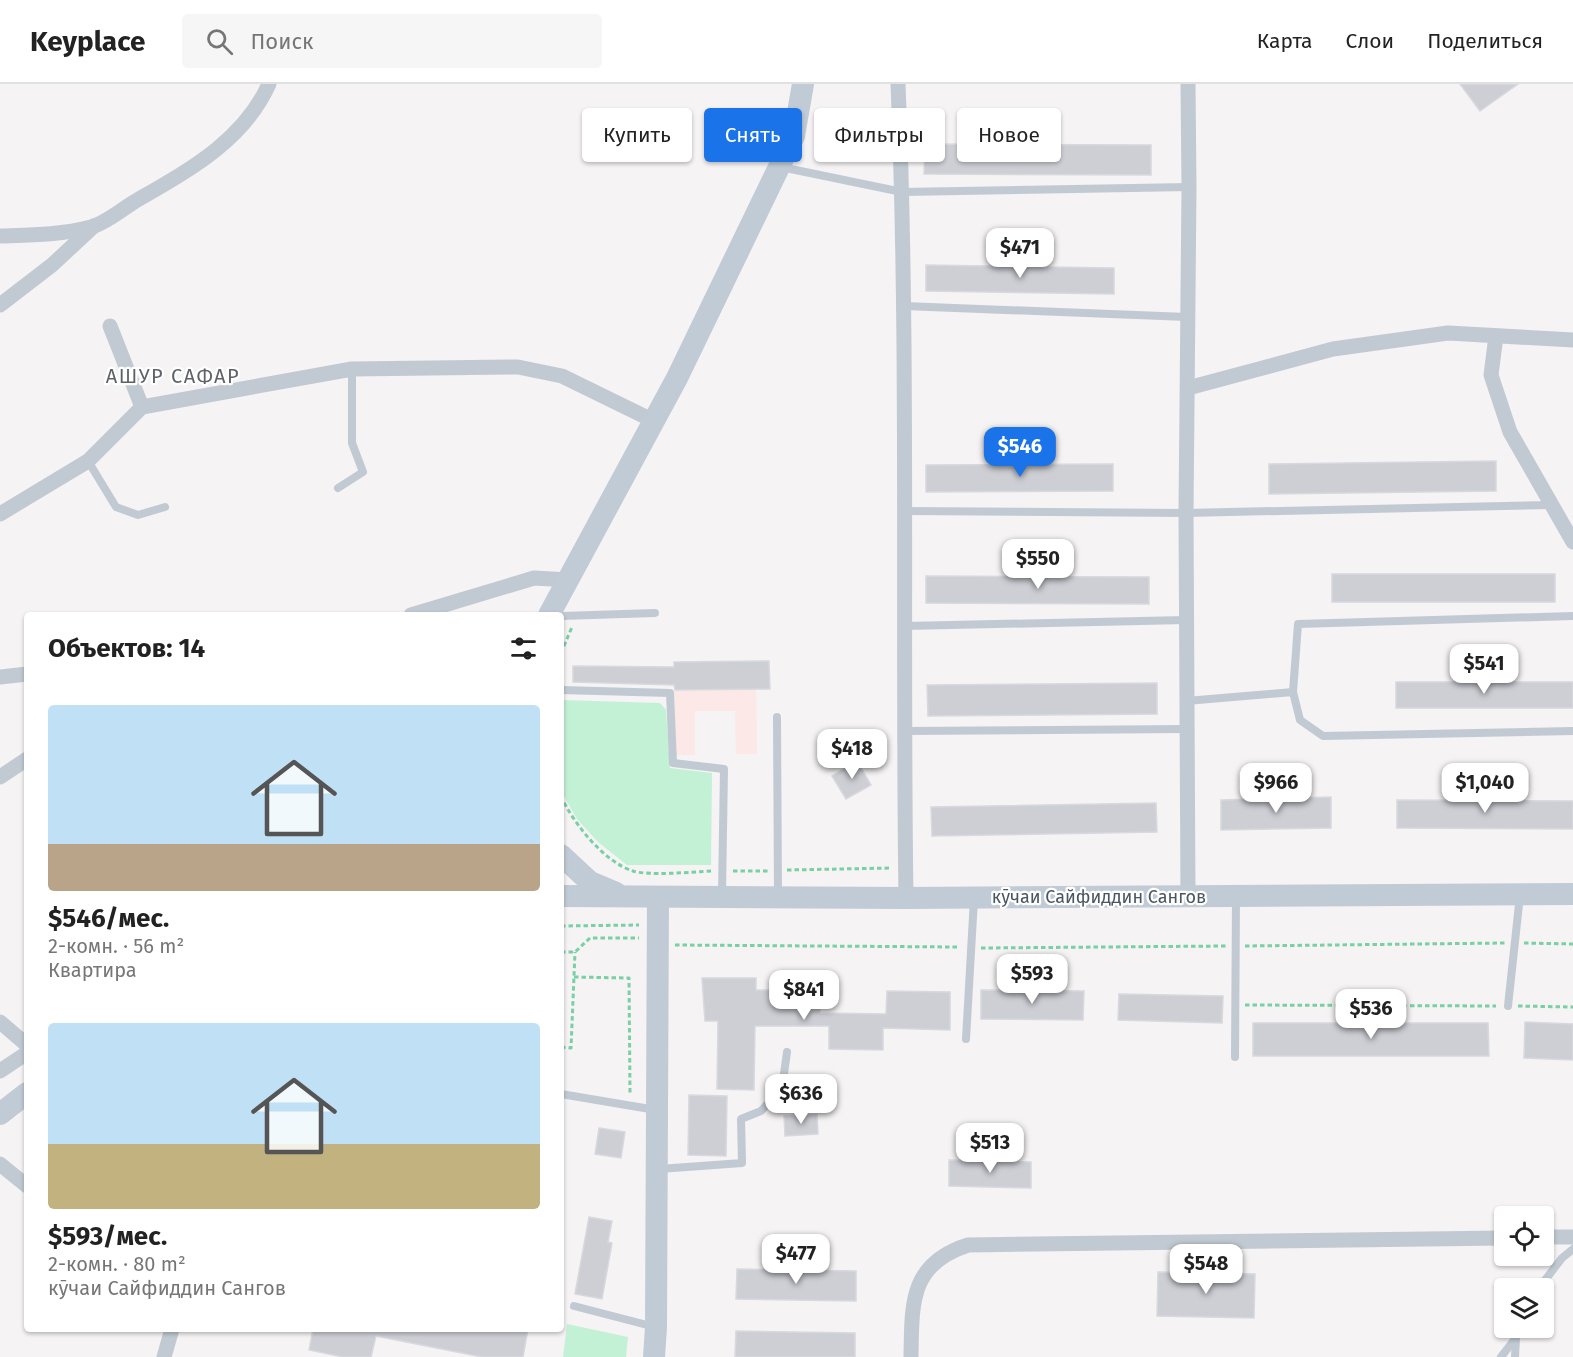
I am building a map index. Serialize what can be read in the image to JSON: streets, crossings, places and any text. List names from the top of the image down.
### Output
{
  "streets": {
    "street": ["кӯчаи Сайфиддин Сангов"]
  },
  "districts": ["АШУР САФАР"],
  "page": {
    "header": "Keyplace",
    "search": "Поиск",
    "nav": ["Карта", "Слои", "Поделиться"],
    "chip": [
      "Купить",
      "Снять",
      "Фильтры",
      "Новое"
    ],
    "price": [
      "$471",
      "$546",
      "$550",
      "$541",
      "$418",
      "$966",
      "$1,040",
      "$593",
      "$841",
      "$536",
      "$636",
      "$513",
      "$477",
      "$548"
    ],
    "heading": "Объектов: 14",
    "list": [
      {
        "name": "$546/мес.",
        "note": "2-комн. · 56 m² · Квартира"
      },
      {
        "name": "$593/мес.",
        "note": "2-комн. · 80 m² · кӯчаи Сайфиддин Сангов"
      }
    ]
  }
}
